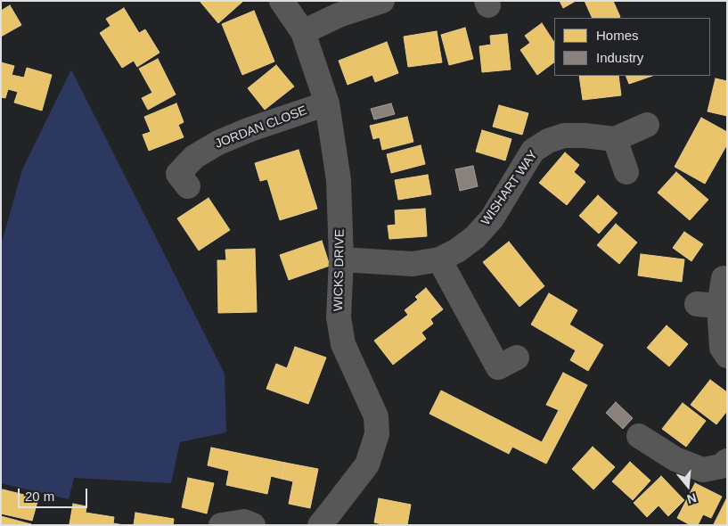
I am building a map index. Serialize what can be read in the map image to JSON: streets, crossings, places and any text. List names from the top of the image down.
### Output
{
  "streets": {
    "street": ["JORDAN CLOSE", "WISHART WAY", "WICKS DRIVE"]
  },
  "crossings": [
    ["JORDAN CLOSE", "WICKS DRIVE"],
    ["WISHART WAY", "WICKS DRIVE"]
  ],
  "legend": ["Homes", "Industry"],
  "scale_bar": "20 m",
  "north": "bottom"
}
